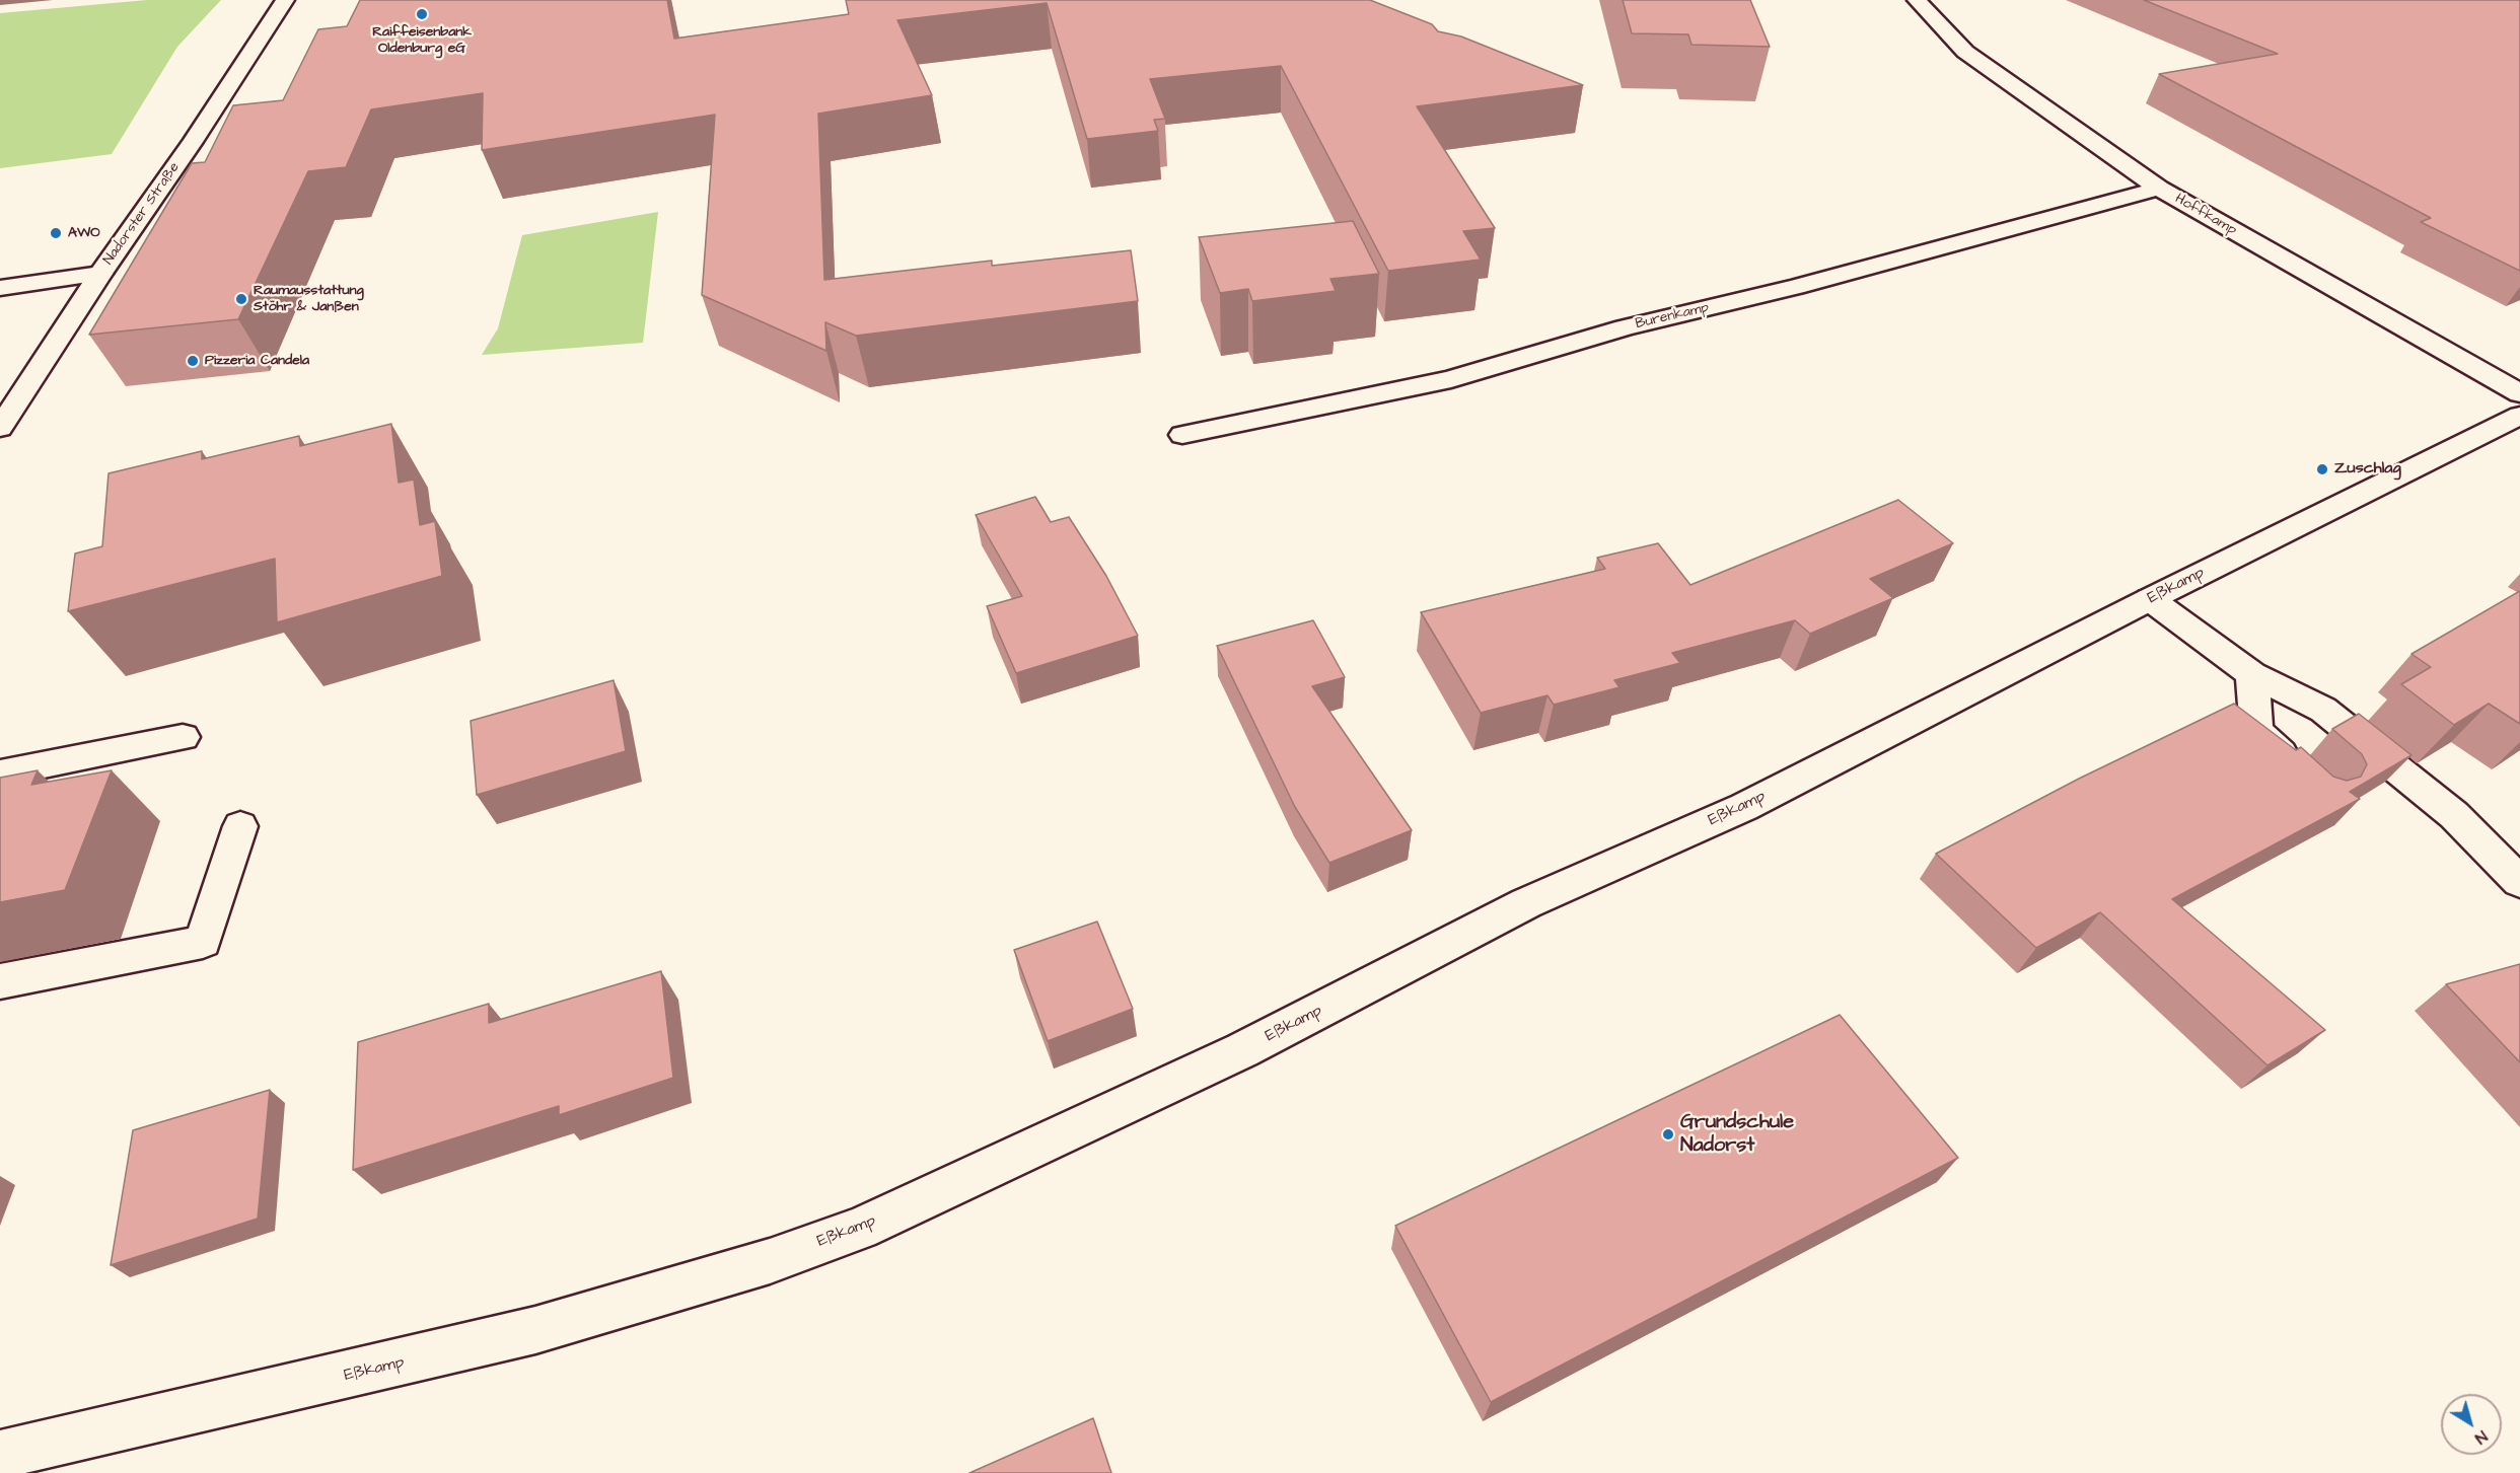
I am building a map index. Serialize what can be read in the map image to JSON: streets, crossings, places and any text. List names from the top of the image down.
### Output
{
  "streets": {
    "street": [
      "Nadorster Straße",
      "Hoffkamp",
      "Burenkamp",
      "Eßkamp"
    ]
  },
  "crossings": [
    ["Hoffkamp", "Burenkamp"]
  ],
  "places": [
    "Raiffeisenbank Oldenburg eG",
    "AWO",
    "Raumausstattung Stöhr & Janßen",
    "Pizzeria Candela",
    "Zuschlag",
    "Grundschule Nadorst"
  ],
  "north": "bottom right"
}
